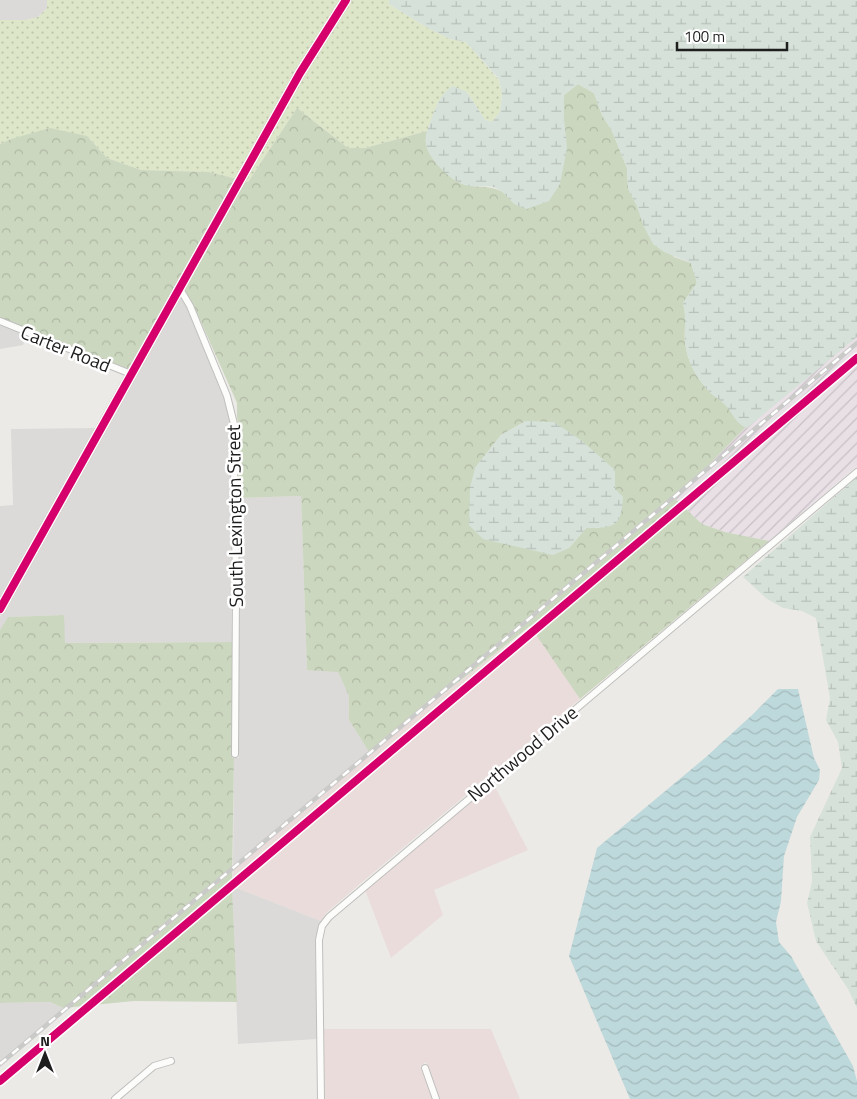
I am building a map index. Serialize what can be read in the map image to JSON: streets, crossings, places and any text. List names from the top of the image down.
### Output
{
  "streets": {
    "street": ["Carter Road", "South Lexington Street", "Northwood Drive"]
  },
  "scale_bar": "100 m",
  "north": "top"
}
